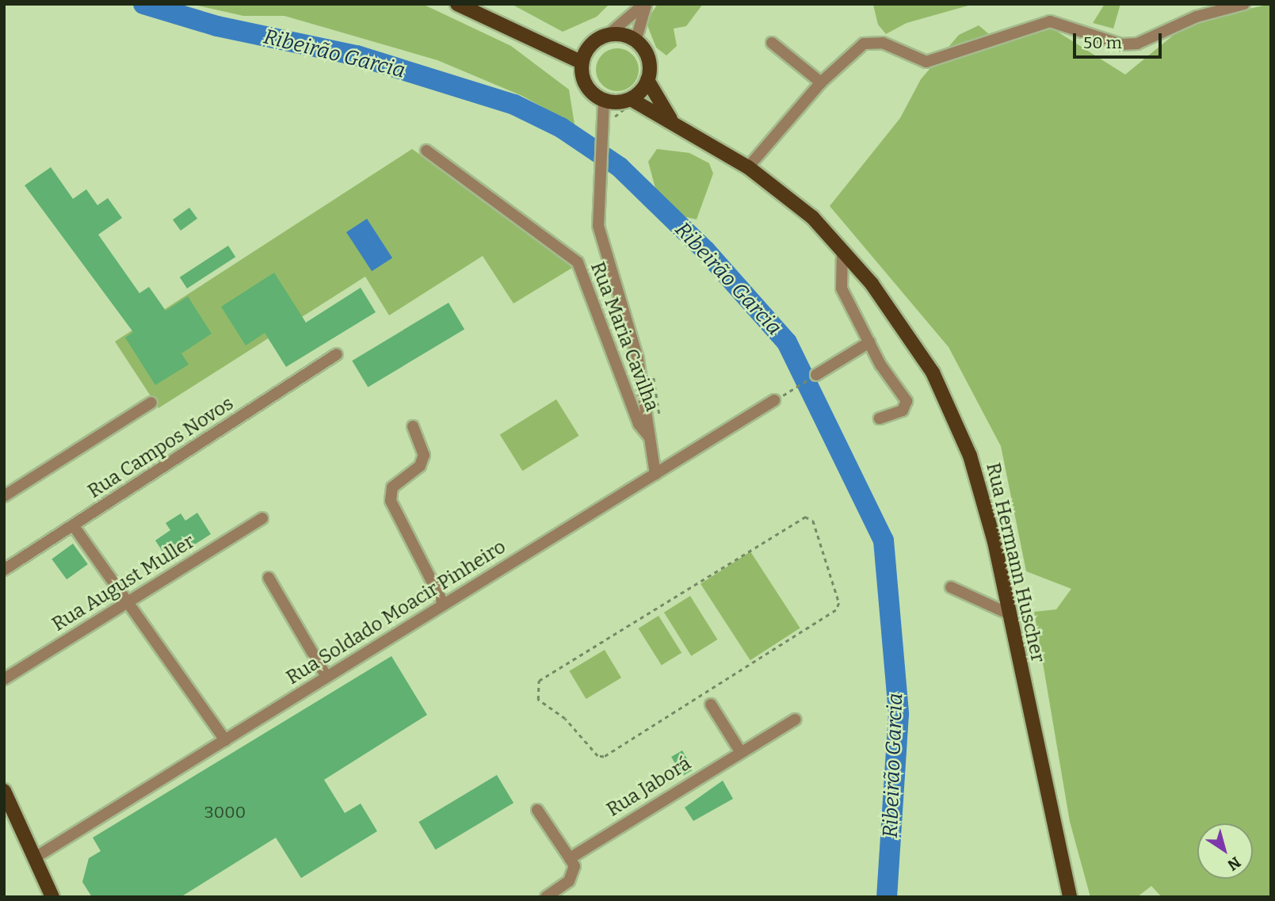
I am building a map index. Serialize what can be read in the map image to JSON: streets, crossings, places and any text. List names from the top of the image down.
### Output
{
  "streets": {
    "main road": ["Rua Hermann Huscher"],
    "street": [
      "Rua Maria Cavilha",
      "Rua Campos Novos",
      "Rua August Muller",
      "Rua Soldado Moacir Pinheiro",
      "Rua Jaborá"
    ]
  },
  "crossings": [
    ["Rua Maria Cavilha", "Rua Soldado Moacir Pinheiro"]
  ],
  "water": ["Ribeirão Garcia"],
  "house_numbers": ["3000"],
  "scale_bar": "50 m",
  "north": "bottom right"
}
